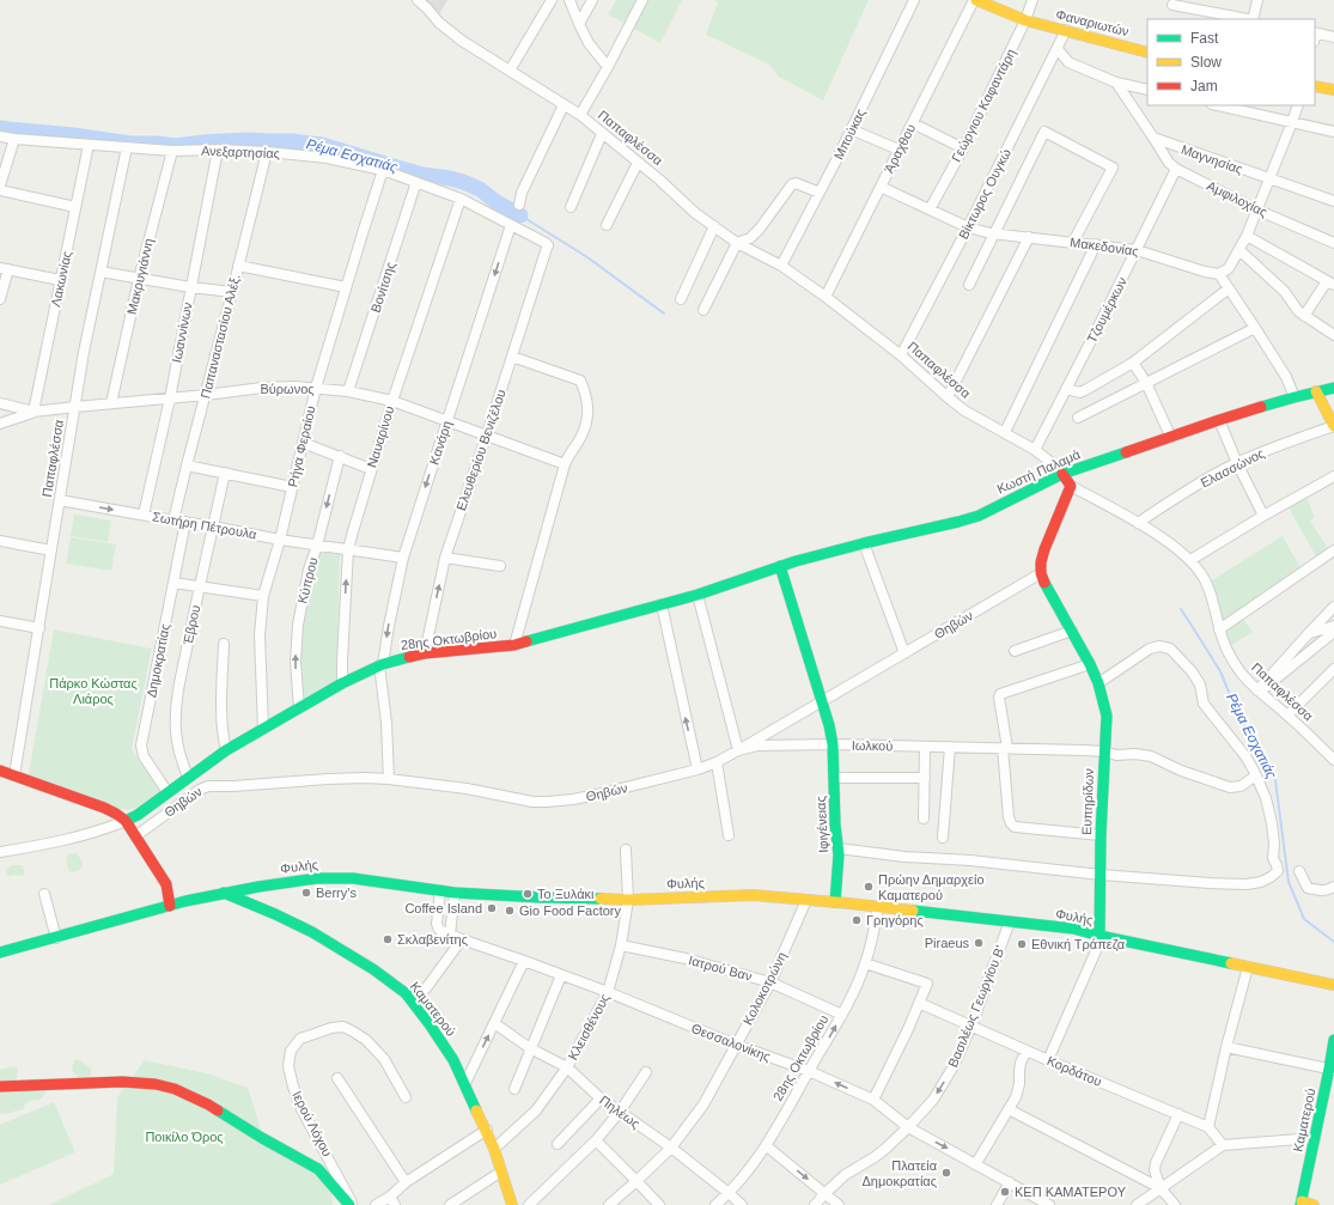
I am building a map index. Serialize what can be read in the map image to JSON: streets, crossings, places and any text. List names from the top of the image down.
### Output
{
  "streets": {
    "street": [
      "Φαναριωτών",
      "Γεώργιου Καφαντάρη",
      "Μπούκας",
      "Παπαφλέσσα",
      "Άραχθου",
      "Ανεξαρτησίας",
      "Μαγνησίας",
      "Βίκτωρος Ουγκώ",
      "Αμφιλοχίας",
      "Μακεδονίας",
      "Μακρυγιάννη",
      "Λακωνίας",
      "Βονίτσης",
      "Τζουμέρκων",
      "Ιωαννίνων",
      "Παπαναστασίου Αλέξ.",
      "Βύρωνος",
      "Ναυαρίνου",
      "Κανάρη",
      "Ρήγα Φεραίου",
      "Ελευθερίου Βενιζέλου",
      "Ελασσώνος",
      "Κωστή Παλαμά",
      "Σωτήρη Πέτρουλα",
      "Κύπρου",
      "Έβρου",
      "Θηβών",
      "28ης Οκτωβρίου",
      "Δημοκρατίας",
      "Ιωλκού",
      "Ευπηρίδων",
      "Ιφιγένειας",
      "Φυλής",
      "Ιατρού Βαν",
      "Κολοκοτρώνη",
      "Βασιλέως Γεωργίου Β'",
      "Καματερού",
      "Κλεισθένους",
      "Θεσσαλονίκης",
      "Κορδάτου",
      "Πηλέως",
      "Ιερού Λόχου"
    ]
  },
  "crossings": [
    ["Φαναριωτών", "Γεώργιου Καφαντάρη"],
    ["Φαναριωτών", "Άραχθου"],
    ["Φαναριωτών", "Βίκτωρος Ουγκώ"],
    ["Γεώργιου Καφαντάρη", "Μακεδονίας"],
    ["Μπούκας", "Παπαφλέσσα"],
    ["Παπαφλέσσα", "Άραχθου"],
    ["Παπαφλέσσα", "Ανεξαρτησίας"],
    ["Παπαφλέσσα", "Βίκτωρος Ουγκώ"],
    ["Παπαφλέσσα", "Τζουμέρκων"],
    ["Παπαφλέσσα", "Βύρωνος"],
    ["Παπαφλέσσα", "Ελασσώνος"],
    ["Παπαφλέσσα", "Κωστή Παλαμά"],
    ["Παπαφλέσσα", "Σωτήρη Πέτρουλα"],
    ["Άραχθου", "Μακεδονίας"],
    ["Ανεξαρτησίας", "Μακρυγιάννη"],
    ["Ανεξαρτησίας", "Λακωνίας"],
    ["Ανεξαρτησίας", "Βονίτσης"],
    ["Ανεξαρτησίας", "Ιωαννίνων"],
    ["Ανεξαρτησίας", "Παπαναστασίου Αλέξ."],
    ["Ανεξαρτησίας", "Ναυαρίνου"],
    ["Ανεξαρτησίας", "Κανάρη"],
    ["Ανεξαρτησίας", "Ρήγα Φεραίου"],
    ["Ανεξαρτησίας", "Ελευθερίου Βενιζέλου"],
    ["Μαγνησίας", "Αμφιλοχίας"],
    ["Βίκτωρος Ουγκώ", "Μακεδονίας"],
    ["Αμφιλοχίας", "Τζουμέρκων"],
    ["Μακεδονίας", "Τζουμέρκων"],
    ["Μακρυγιάννη", "Βύρωνος"],
    ["Λακωνίας", "Βύρωνος"],
    ["Βονίτσης", "Βύρωνος"],
    ["Ιωαννίνων", "Βύρωνος"],
    ["Ιωαννίνων", "Σωτήρη Πέτρουλα"],
    ["Παπαναστασίου Αλέξ.", "Βύρωνος"],
    ["Παπαναστασίου Αλέξ.", "Σωτήρη Πέτρουλα"],
    ["Βύρωνος", "Ναυαρίνου"],
    ["Βύρωνος", "Κανάρη"],
    ["Βύρωνος", "Ρήγα Φεραίου"],
    ["Βύρωνος", "Ελευθερίου Βενιζέλου"],
    ["Ναυαρίνου", "Σωτήρη Πέτρουλα"],
    ["Ναυαρίνου", "28ης Οκτωβρίου"],
    ["Κανάρη", "Σωτήρη Πέτρουλα"],
    ["Κανάρη", "Θηβών"],
    ["Κανάρη", "28ης Οκτωβρίου"],
    ["Ρήγα Φεραίου", "Σωτήρη Πέτρουλα"],
    ["Ρήγα Φεραίου", "28ης Οκτωβρίου"],
    ["Ελευθερίου Βενιζέλου", "28ης Οκτωβρίου"],
    ["Κωστή Παλαμά", "28ης Οκτωβρίου"],
    ["Σωτήρη Πέτρουλα", "Κύπρου"],
    ["Σωτήρη Πέτρουλα", "Έβρου"],
    ["Σωτήρη Πέτρουλα", "Δημοκρατίας"],
    ["Κύπρου", "28ης Οκτωβρίου"],
    ["Έβρου", "28ης Οκτωβρίου"],
    ["Θηβών", "Ιωλκού"],
    ["Θηβών", "Ευπηρίδων"],
    ["Θηβών", "Ιφιγένειας"],
    ["28ης Οκτωβρίου", "Δημοκρατίας"],
    ["28ης Οκτωβρίου", "Φυλής"],
    ["28ης Οκτωβρίου", "Ιατρού Βαν"],
    ["28ης Οκτωβρίου", "Θεσσαλονίκης"],
    ["28ης Οκτωβρίου", "Πηλέως"],
    ["Ιωλκού", "Ευπηρίδων"],
    ["Ιωλκού", "Ιφιγένειας"],
    ["Ευπηρίδων", "Φυλής"],
    ["Ιφιγένειας", "Φυλής"],
    ["Φυλής", "Κολοκοτρώνη"],
    ["Φυλής", "Βασιλέως Γεωργίου Β'"],
    ["Φυλής", "Καματερού"],
    ["Φυλής", "Κλεισθένους"],
    ["Ιατρού Βαν", "Κολοκοτρώνη"],
    ["Ιατρού Βαν", "Κλεισθένους"],
    ["Κολοκοτρώνη", "Θεσσαλονίκης"],
    ["Κολοκοτρώνη", "Πηλέως"],
    ["Βασιλέως Γεωργίου Β'", "Θεσσαλονίκης"],
    ["Βασιλέως Γεωργίου Β'", "Κορδάτου"],
    ["Καματερού", "Κλεισθένους"],
    ["Κλεισθένους", "Θεσσαλονίκης"],
    ["Κλεισθένους", "Πηλέως"]
  ],
  "one_way": ["Κανάρη"],
  "water": ["Ρέμα Εσχατιάς"],
  "parks": ["Πάρκο Κώστας Λιάρος", "Ποικίλο Όρος"],
  "places": [
    "Πρώην Δημαρχείο Καματερού",
    "Berry's",
    "Το Ξυλάκι",
    "Coffee Island",
    "Gio Food Factory",
    "Γρηγόρης",
    "Σκλαβενίτης",
    "Piraeus",
    "Εθνική Τράπεζα",
    "Πλατεία Δημοκρατίας",
    "ΚΕΠ ΚΑΜΑΤΕΡΟΥ"
  ],
  "legend": ["Fast", "Slow", "Jam"]
}
